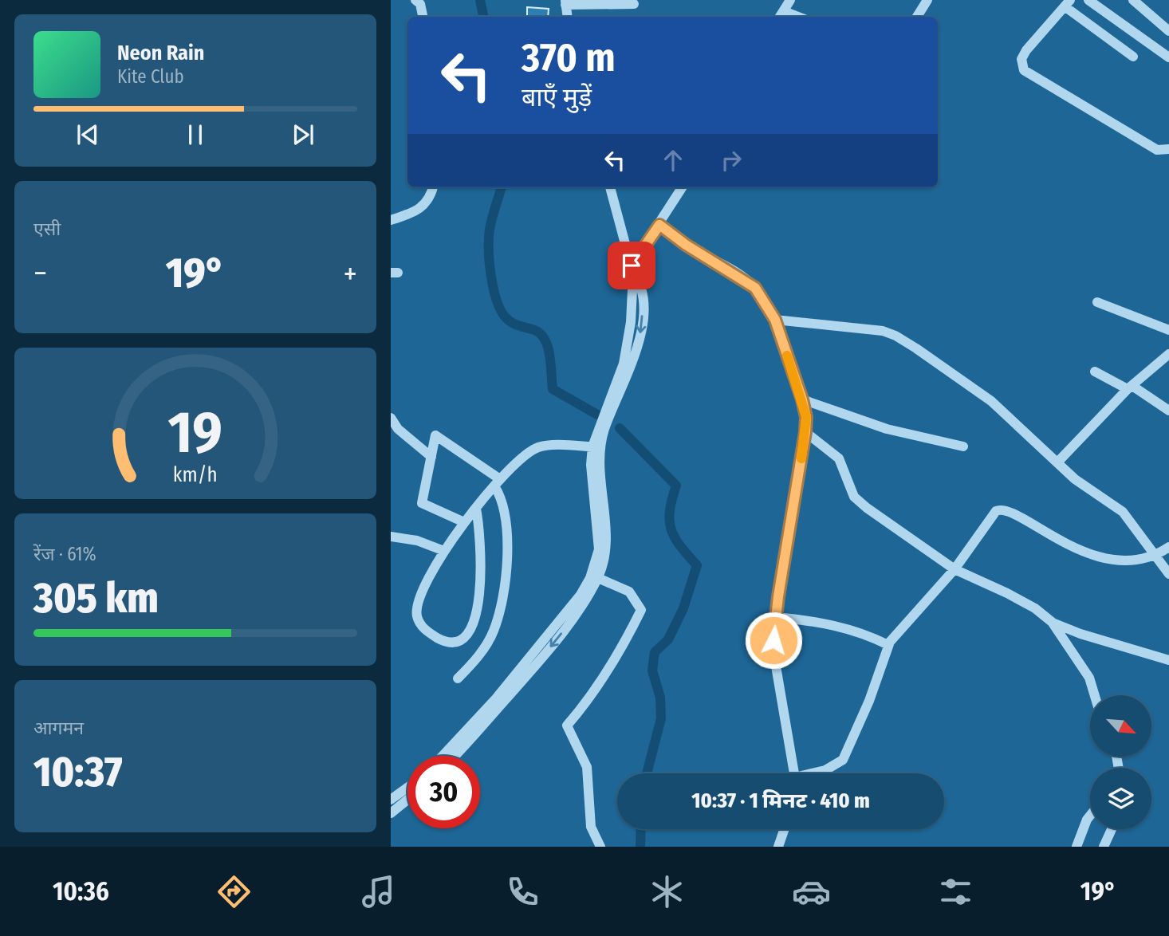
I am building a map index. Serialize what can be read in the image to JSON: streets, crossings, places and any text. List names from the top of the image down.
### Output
{
  "north": "bottom right",
  "page": {
    "turn": ["370 m", "बाएँ मुड़ें"],
    "song": ["Neon Rain", "Kite Club"],
    "tile": [
      "एसी",
      ["रेंज · 61%", "305 km"],
      ["आगमन", "10:37"]
    ],
    "heat": ["−", "19°", "+"],
    "limit": "30",
    "trip": "10:37 · 1 मिनट · 410 m",
    "tabs": ["10:36", "19°"],
    "gauge": ["19", "km/h"]
  }
}
